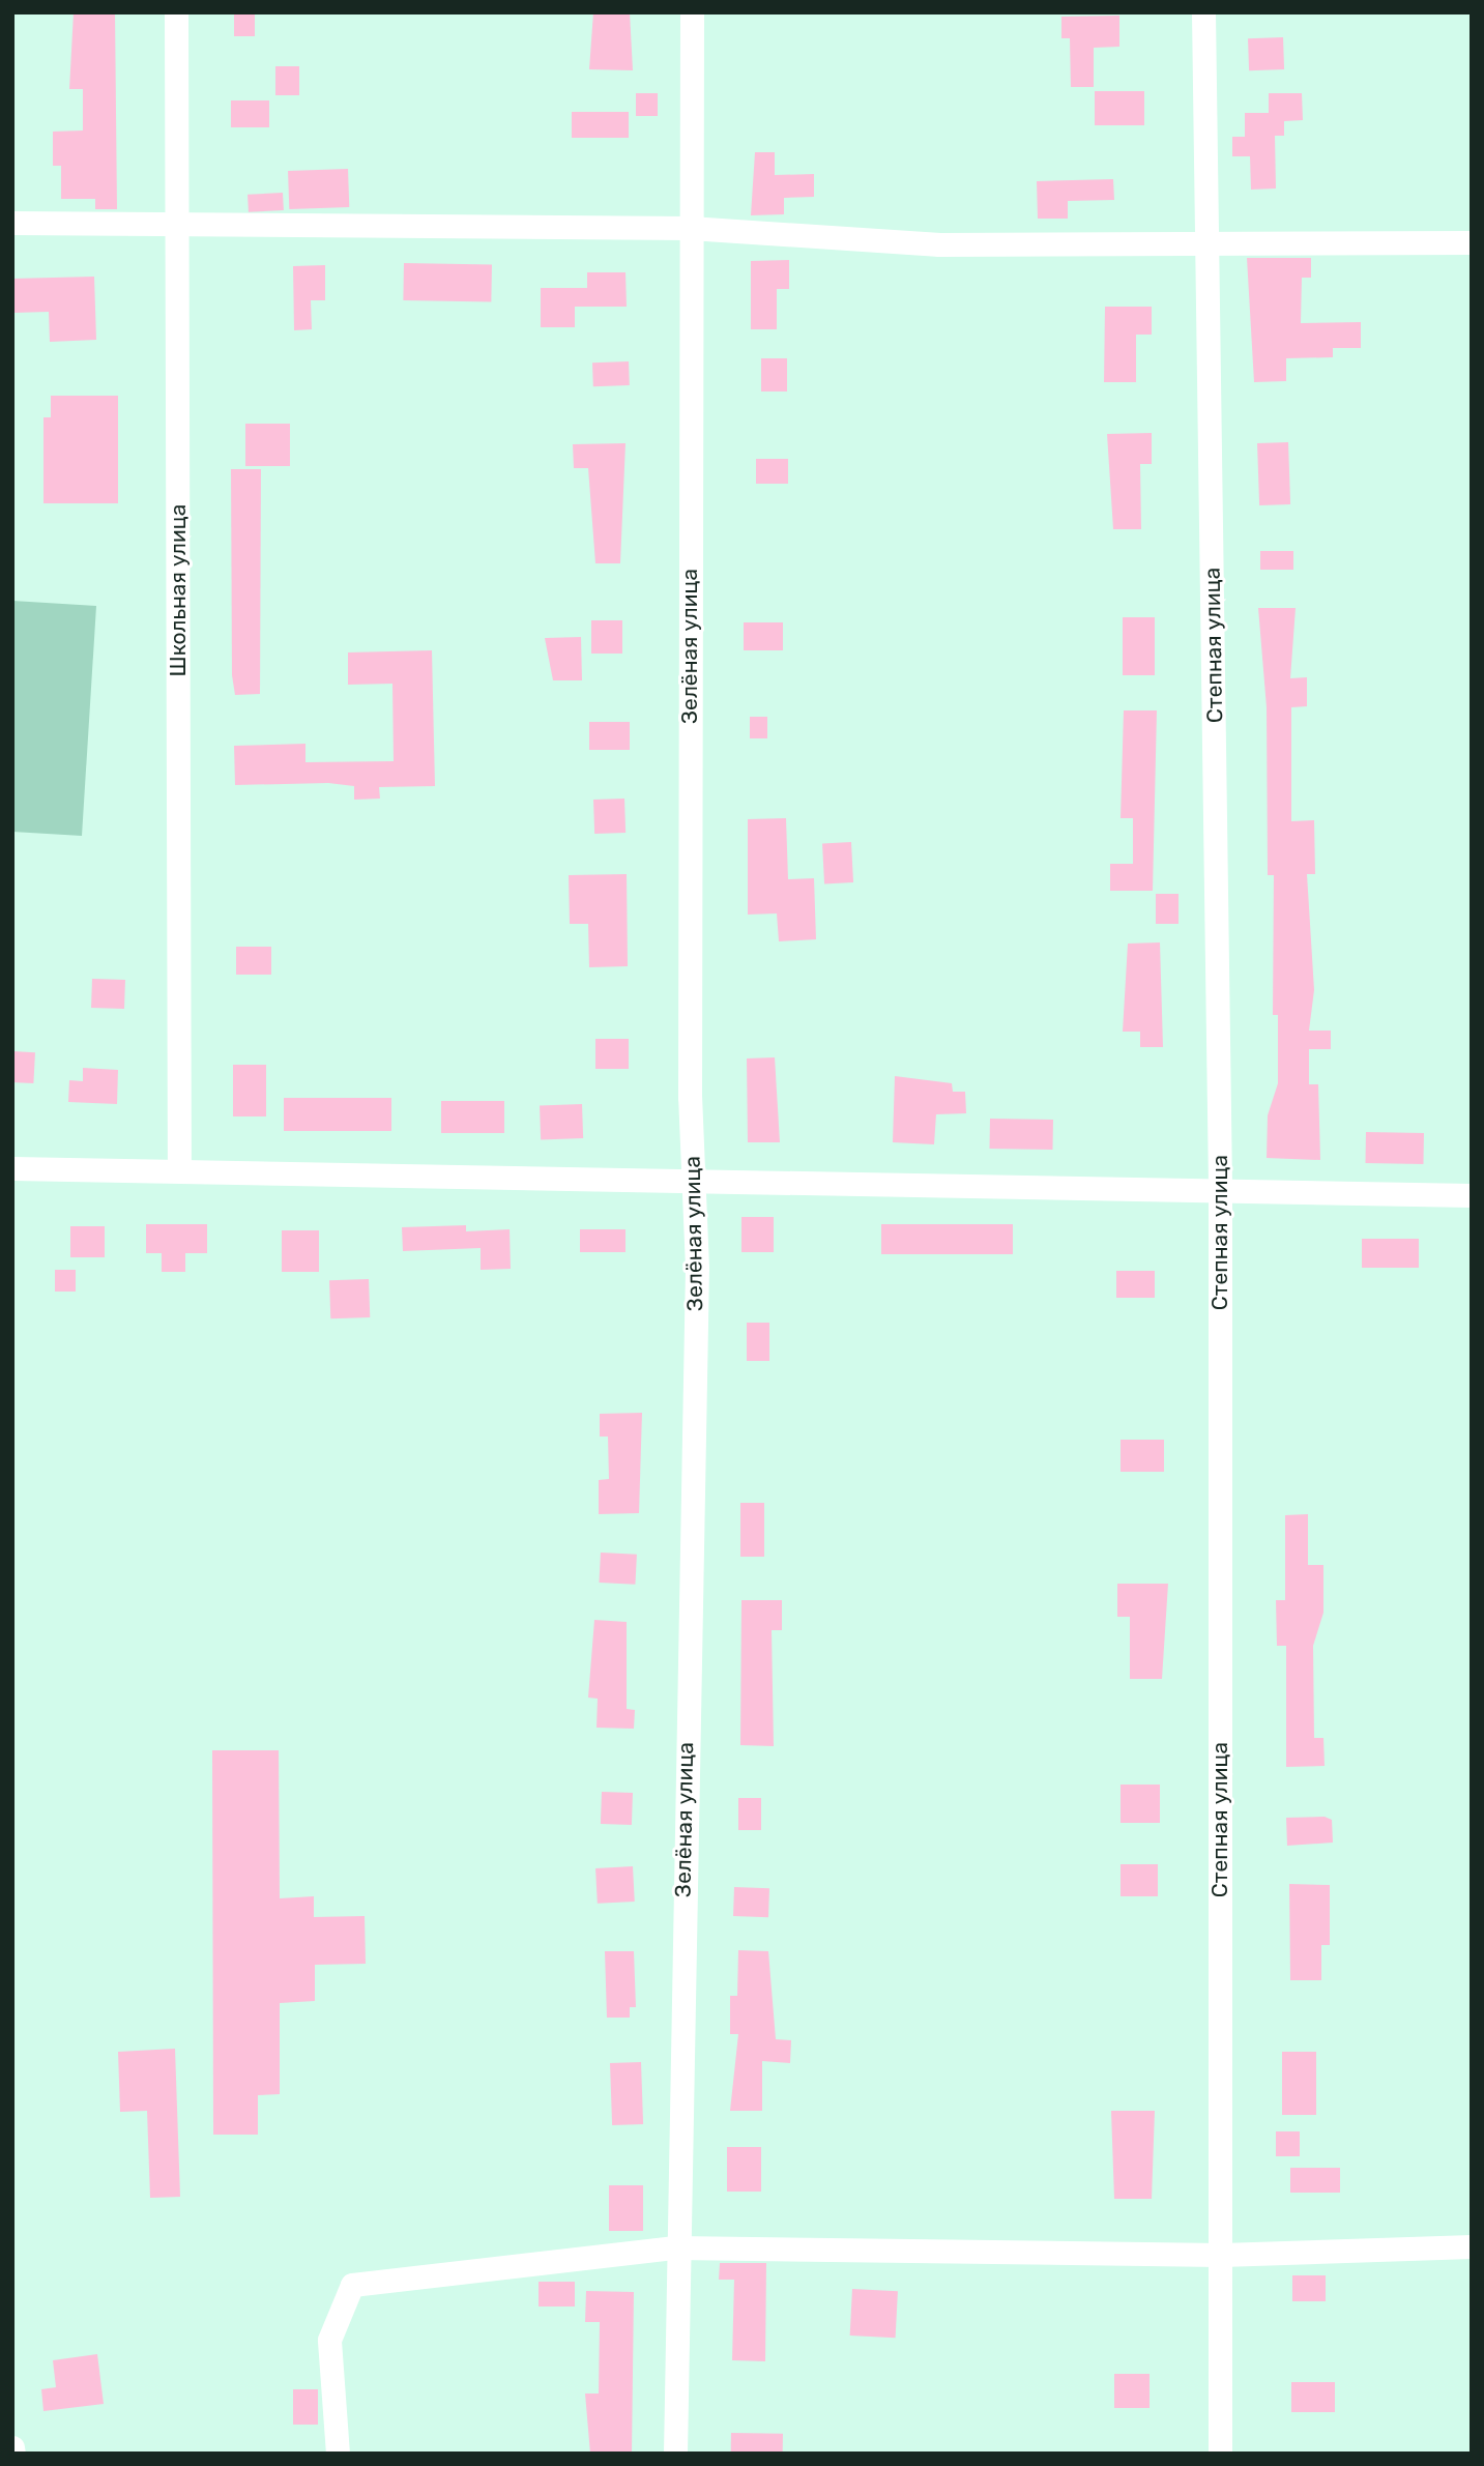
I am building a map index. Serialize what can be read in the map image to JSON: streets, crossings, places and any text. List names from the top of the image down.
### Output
{
  "streets": {
    "street": ["Школьная улица", "Степная улица", "Зелёная улица"]
  }
}
